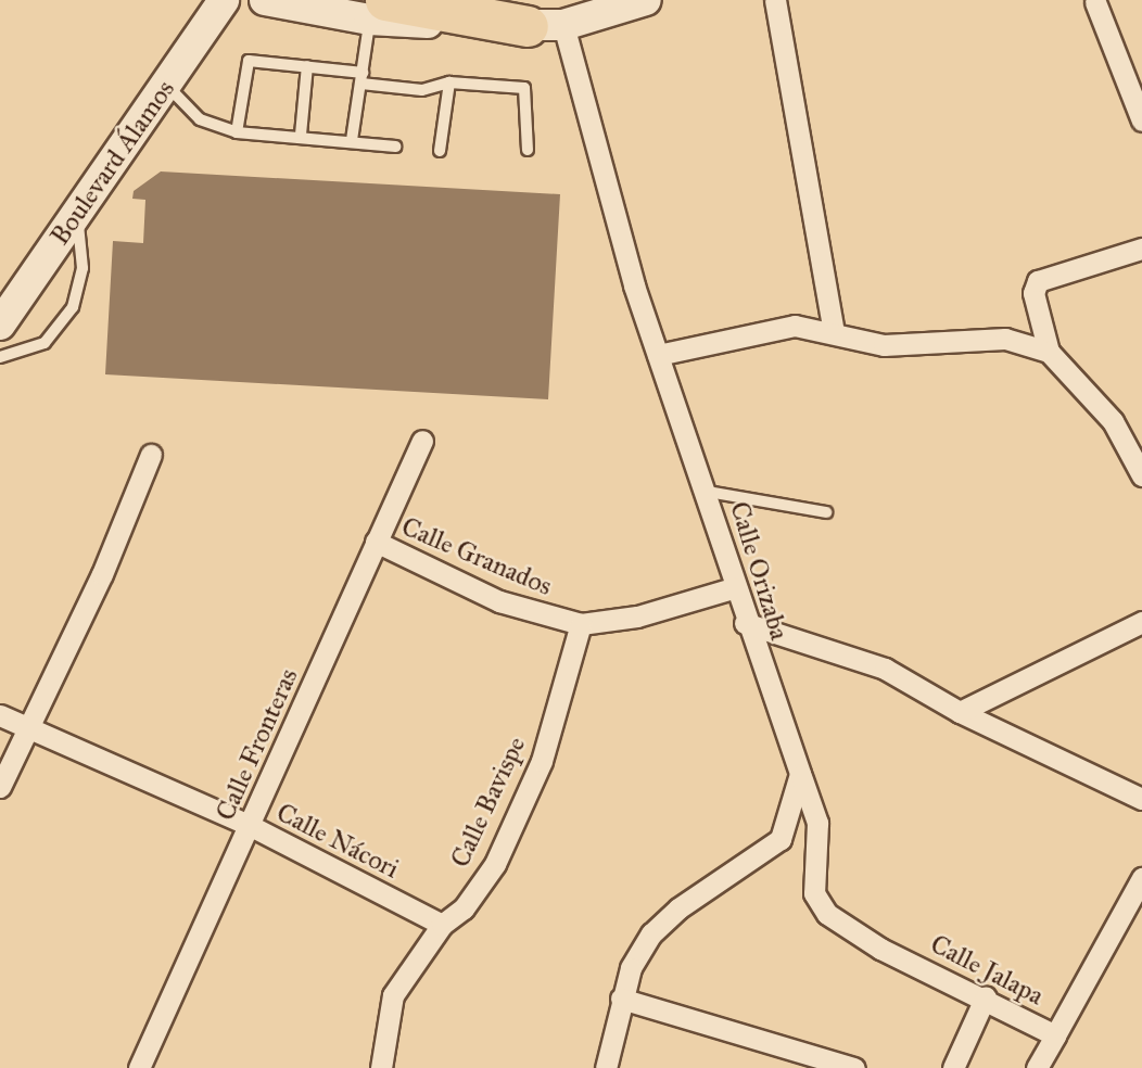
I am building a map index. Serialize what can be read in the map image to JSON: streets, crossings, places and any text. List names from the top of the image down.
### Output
{
  "streets": {
    "main road": ["Boulevard Álamos"],
    "street": [
      "Calle Granados",
      "Calle Orizaba",
      "Calle Fronteras",
      "Calle Bavispe",
      "Calle Nácori",
      "Calle Jalapa"
    ]
  },
  "crossings": [
    ["Calle Granados", "Calle Orizaba"],
    ["Calle Granados", "Calle Fronteras"],
    ["Calle Granados", "Calle Bavispe"],
    ["Calle Orizaba", "Calle Jalapa"],
    ["Calle Fronteras", "Calle Nácori"],
    ["Calle Bavispe", "Calle Nácori"]
  ]
}
